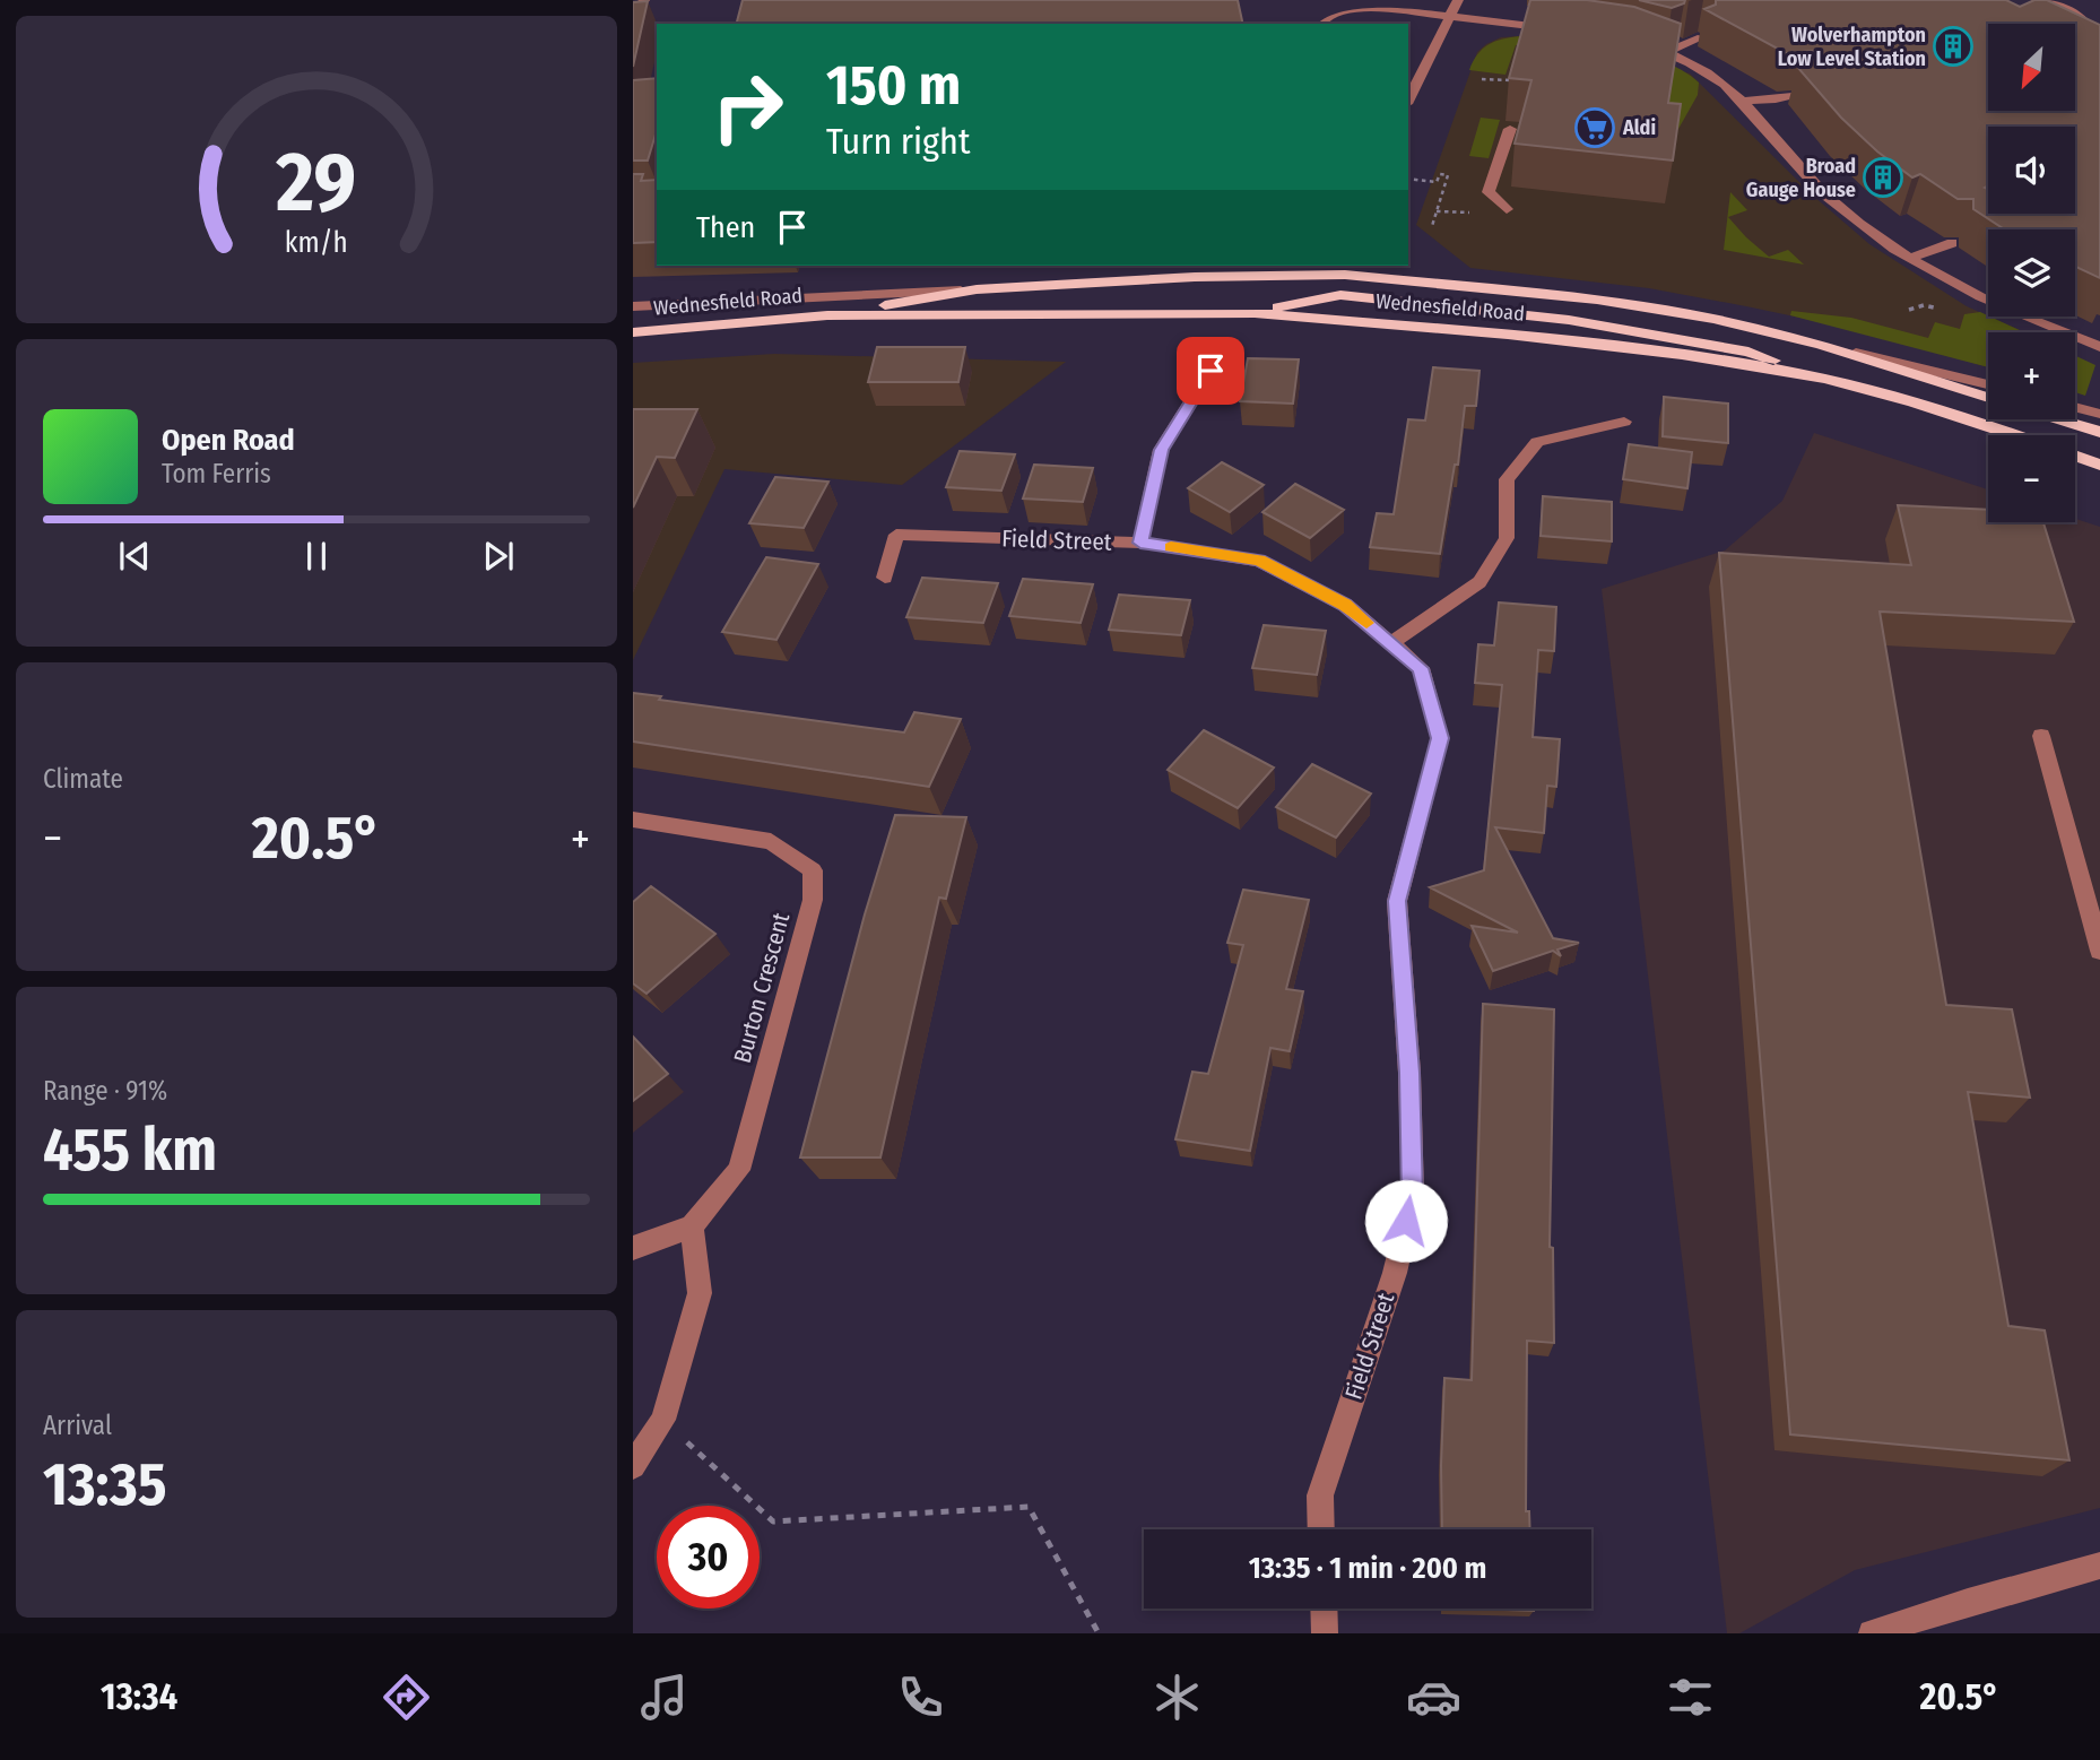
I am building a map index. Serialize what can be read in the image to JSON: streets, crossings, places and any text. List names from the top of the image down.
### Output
{
  "streets": {
    "main road": ["Wednesfield Road"],
    "street": ["Field Street", "Burton Crescent"]
  },
  "places": {
    "building": ["Wolverhampton Low Level Station", "Broad Gauge House"],
    "supermarket": ["Aldi"]
  },
  "north": "bottom left",
  "page": {
    "map_buttons": ["+", "−"],
    "turn": ["150 m", "Turn right"],
    "then": "Then",
    "song": ["Open Road", "Tom Ferris"],
    "tile": [
      "Climate",
      ["Range · 91%", "455 km"],
      ["Arrival", "13:35"]
    ],
    "heat": ["−", "20.5°", "+"],
    "limit": "30",
    "trip": "13:35 · 1 min · 200 m",
    "tabs": ["13:34", "20.5°"],
    "gauge": ["29", "km/h"]
  }
}
